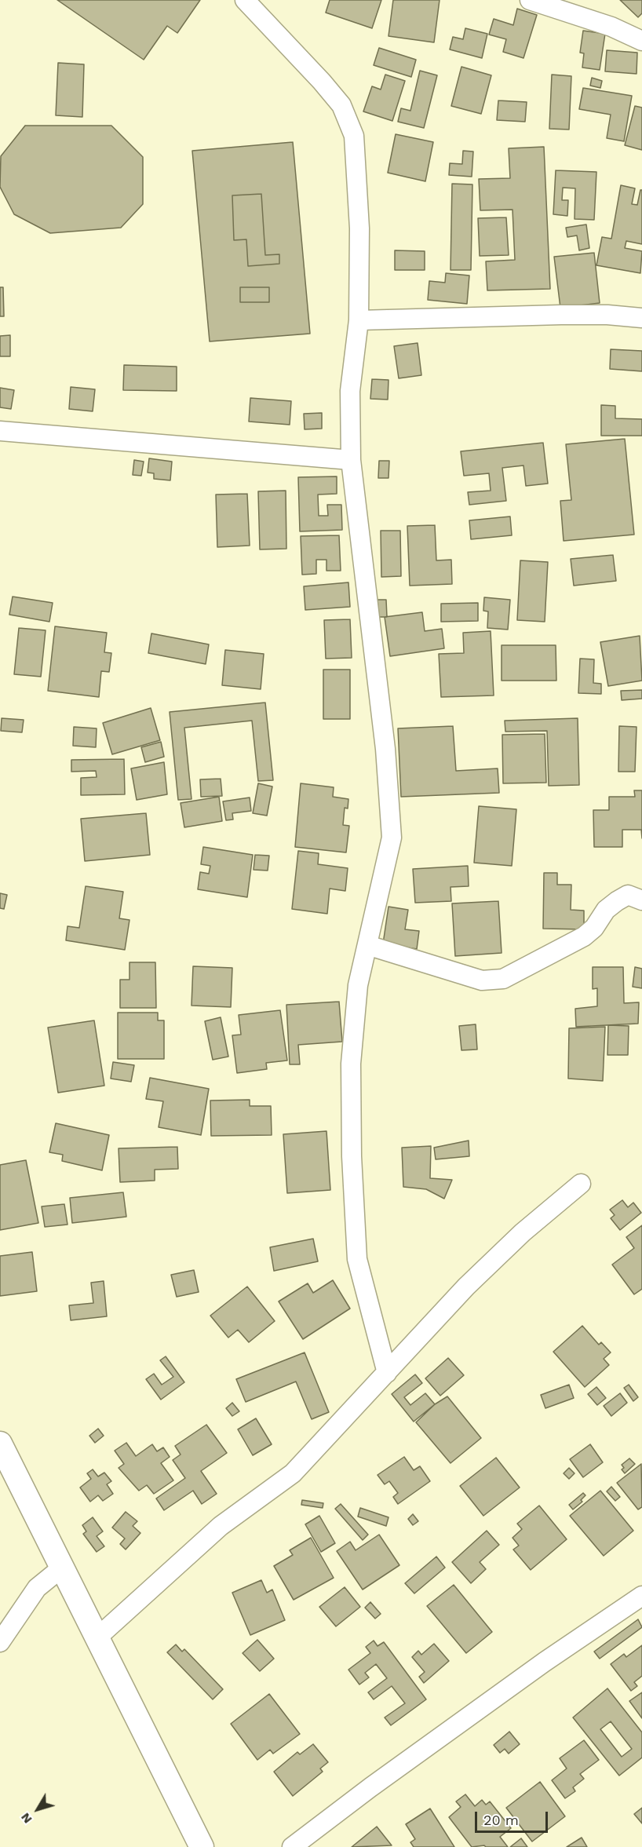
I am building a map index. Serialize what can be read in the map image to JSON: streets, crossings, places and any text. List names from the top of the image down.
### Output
{
  "scale_bar": "20 m",
  "north": "bottom left"
}
